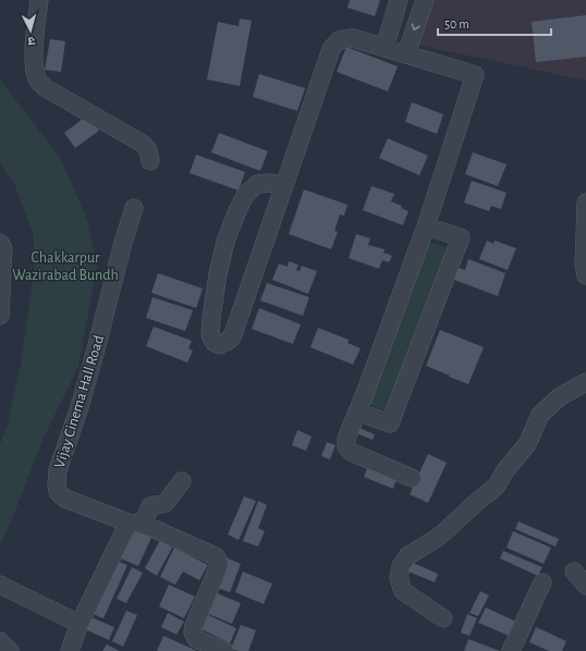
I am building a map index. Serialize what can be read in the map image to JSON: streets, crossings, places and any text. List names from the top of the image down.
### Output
{
  "streets": {
    "street": ["Vijay Cinema Hall Road"]
  },
  "parks": ["Chakkarpur Wazirabad Bundh"],
  "scale_bar": "50 m",
  "north": "bottom"
}
